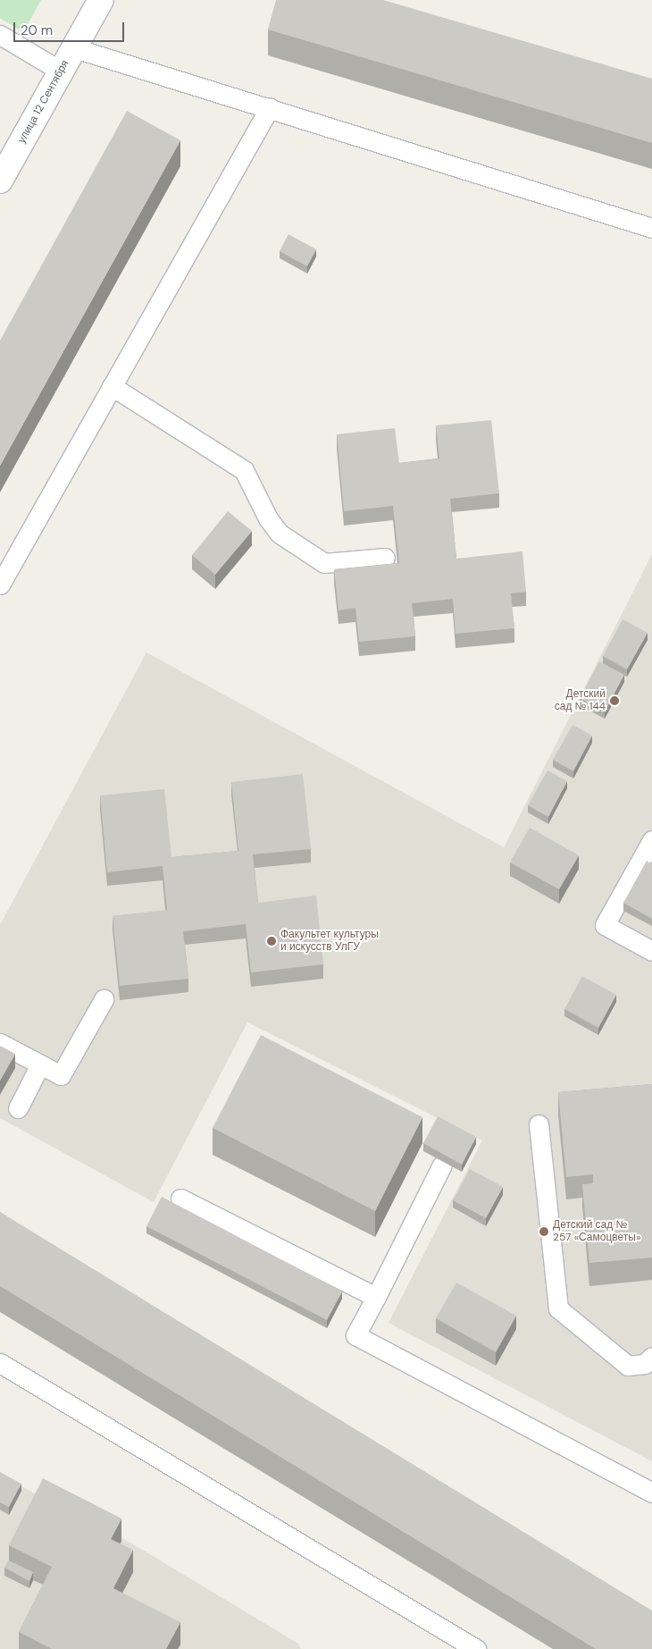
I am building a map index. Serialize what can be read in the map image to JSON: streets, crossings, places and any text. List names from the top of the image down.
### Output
{
  "streets": {
    "street": ["улица 12 Сентября"]
  },
  "places": ["Детский сад № 144", "Факультет культуры и искусств УлГУ", "Детский сад № 257 «Самоцветы»"],
  "scale_bar": "20 m"
}
